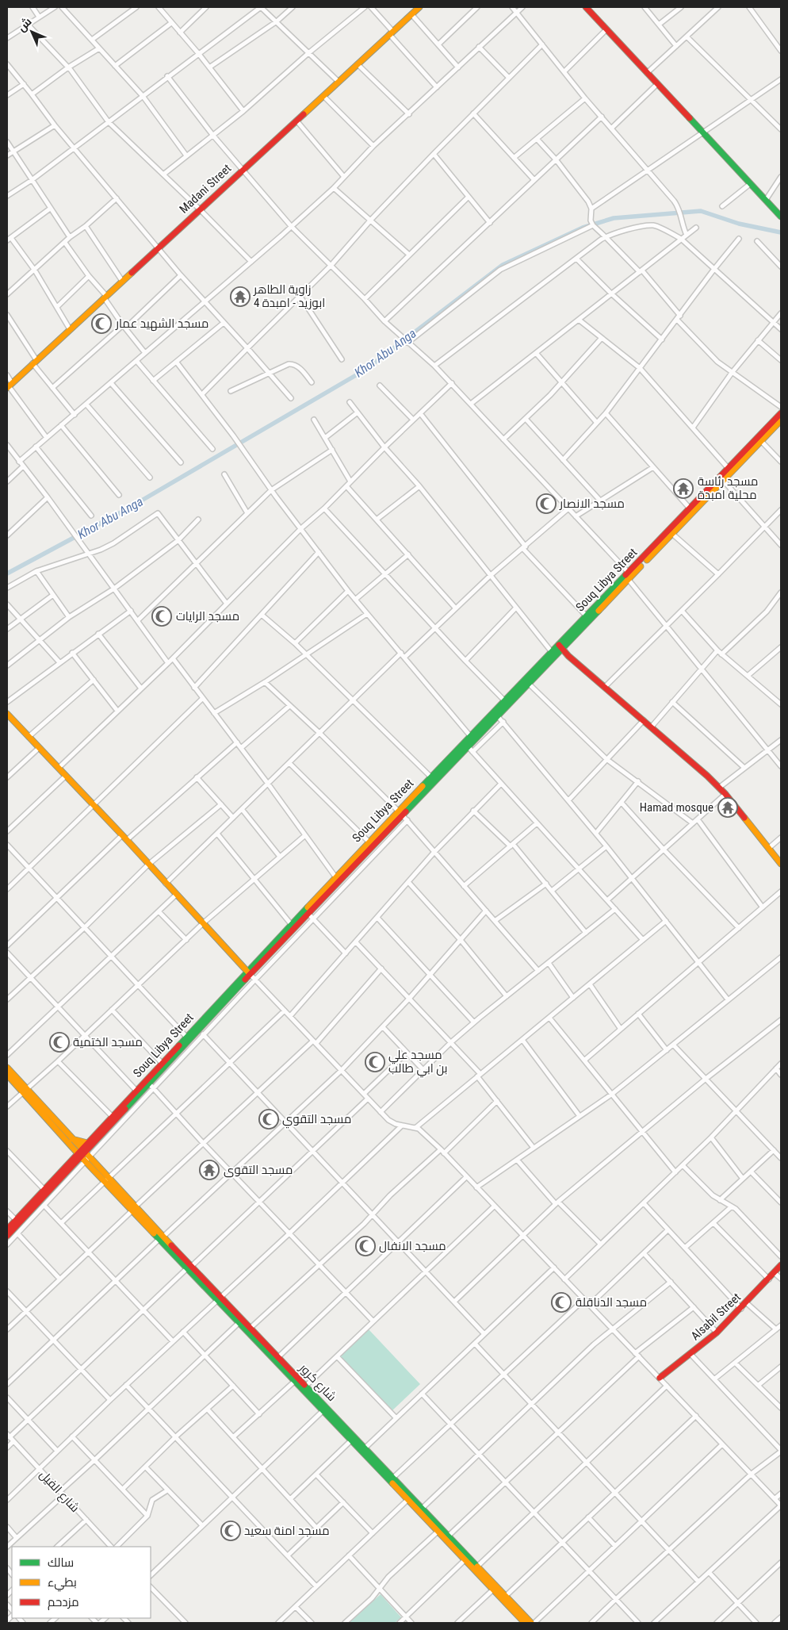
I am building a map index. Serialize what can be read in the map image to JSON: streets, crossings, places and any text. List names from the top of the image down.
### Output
{
  "streets": {
    "main road": [
      "Madani Street",
      "Souq Libya Street",
      "Alsabil Street",
      "شارع كرور"
    ],
    "street": ["شارع الفيل"]
  },
  "crossings": [
    ["Souq Libya Street", "شارع كرور"]
  ],
  "water": ["Khor Abu Anga"],
  "places": {
    "temple": [
      "زاوية الطاهر ابوزيد - امبدة 4",
      "مسجد رئاسة محلية امبدة",
      "Hamad mosque",
      "مسجد التقوى"
    ],
    "mosque": [
      "مسجد الشهيد عمار",
      "مسجد الانصار",
      "مسجد الرايات",
      "مسجد الختمية",
      "مسجد علي بن ابي طالب",
      "مسجد التقوي",
      "مسجد الانفال",
      "مسجد الدناقلة",
      "مسجد امنة سعيد"
    ]
  },
  "legend": ["سالك", "بطيء", "مزدحم"],
  "north": "top left"
}
